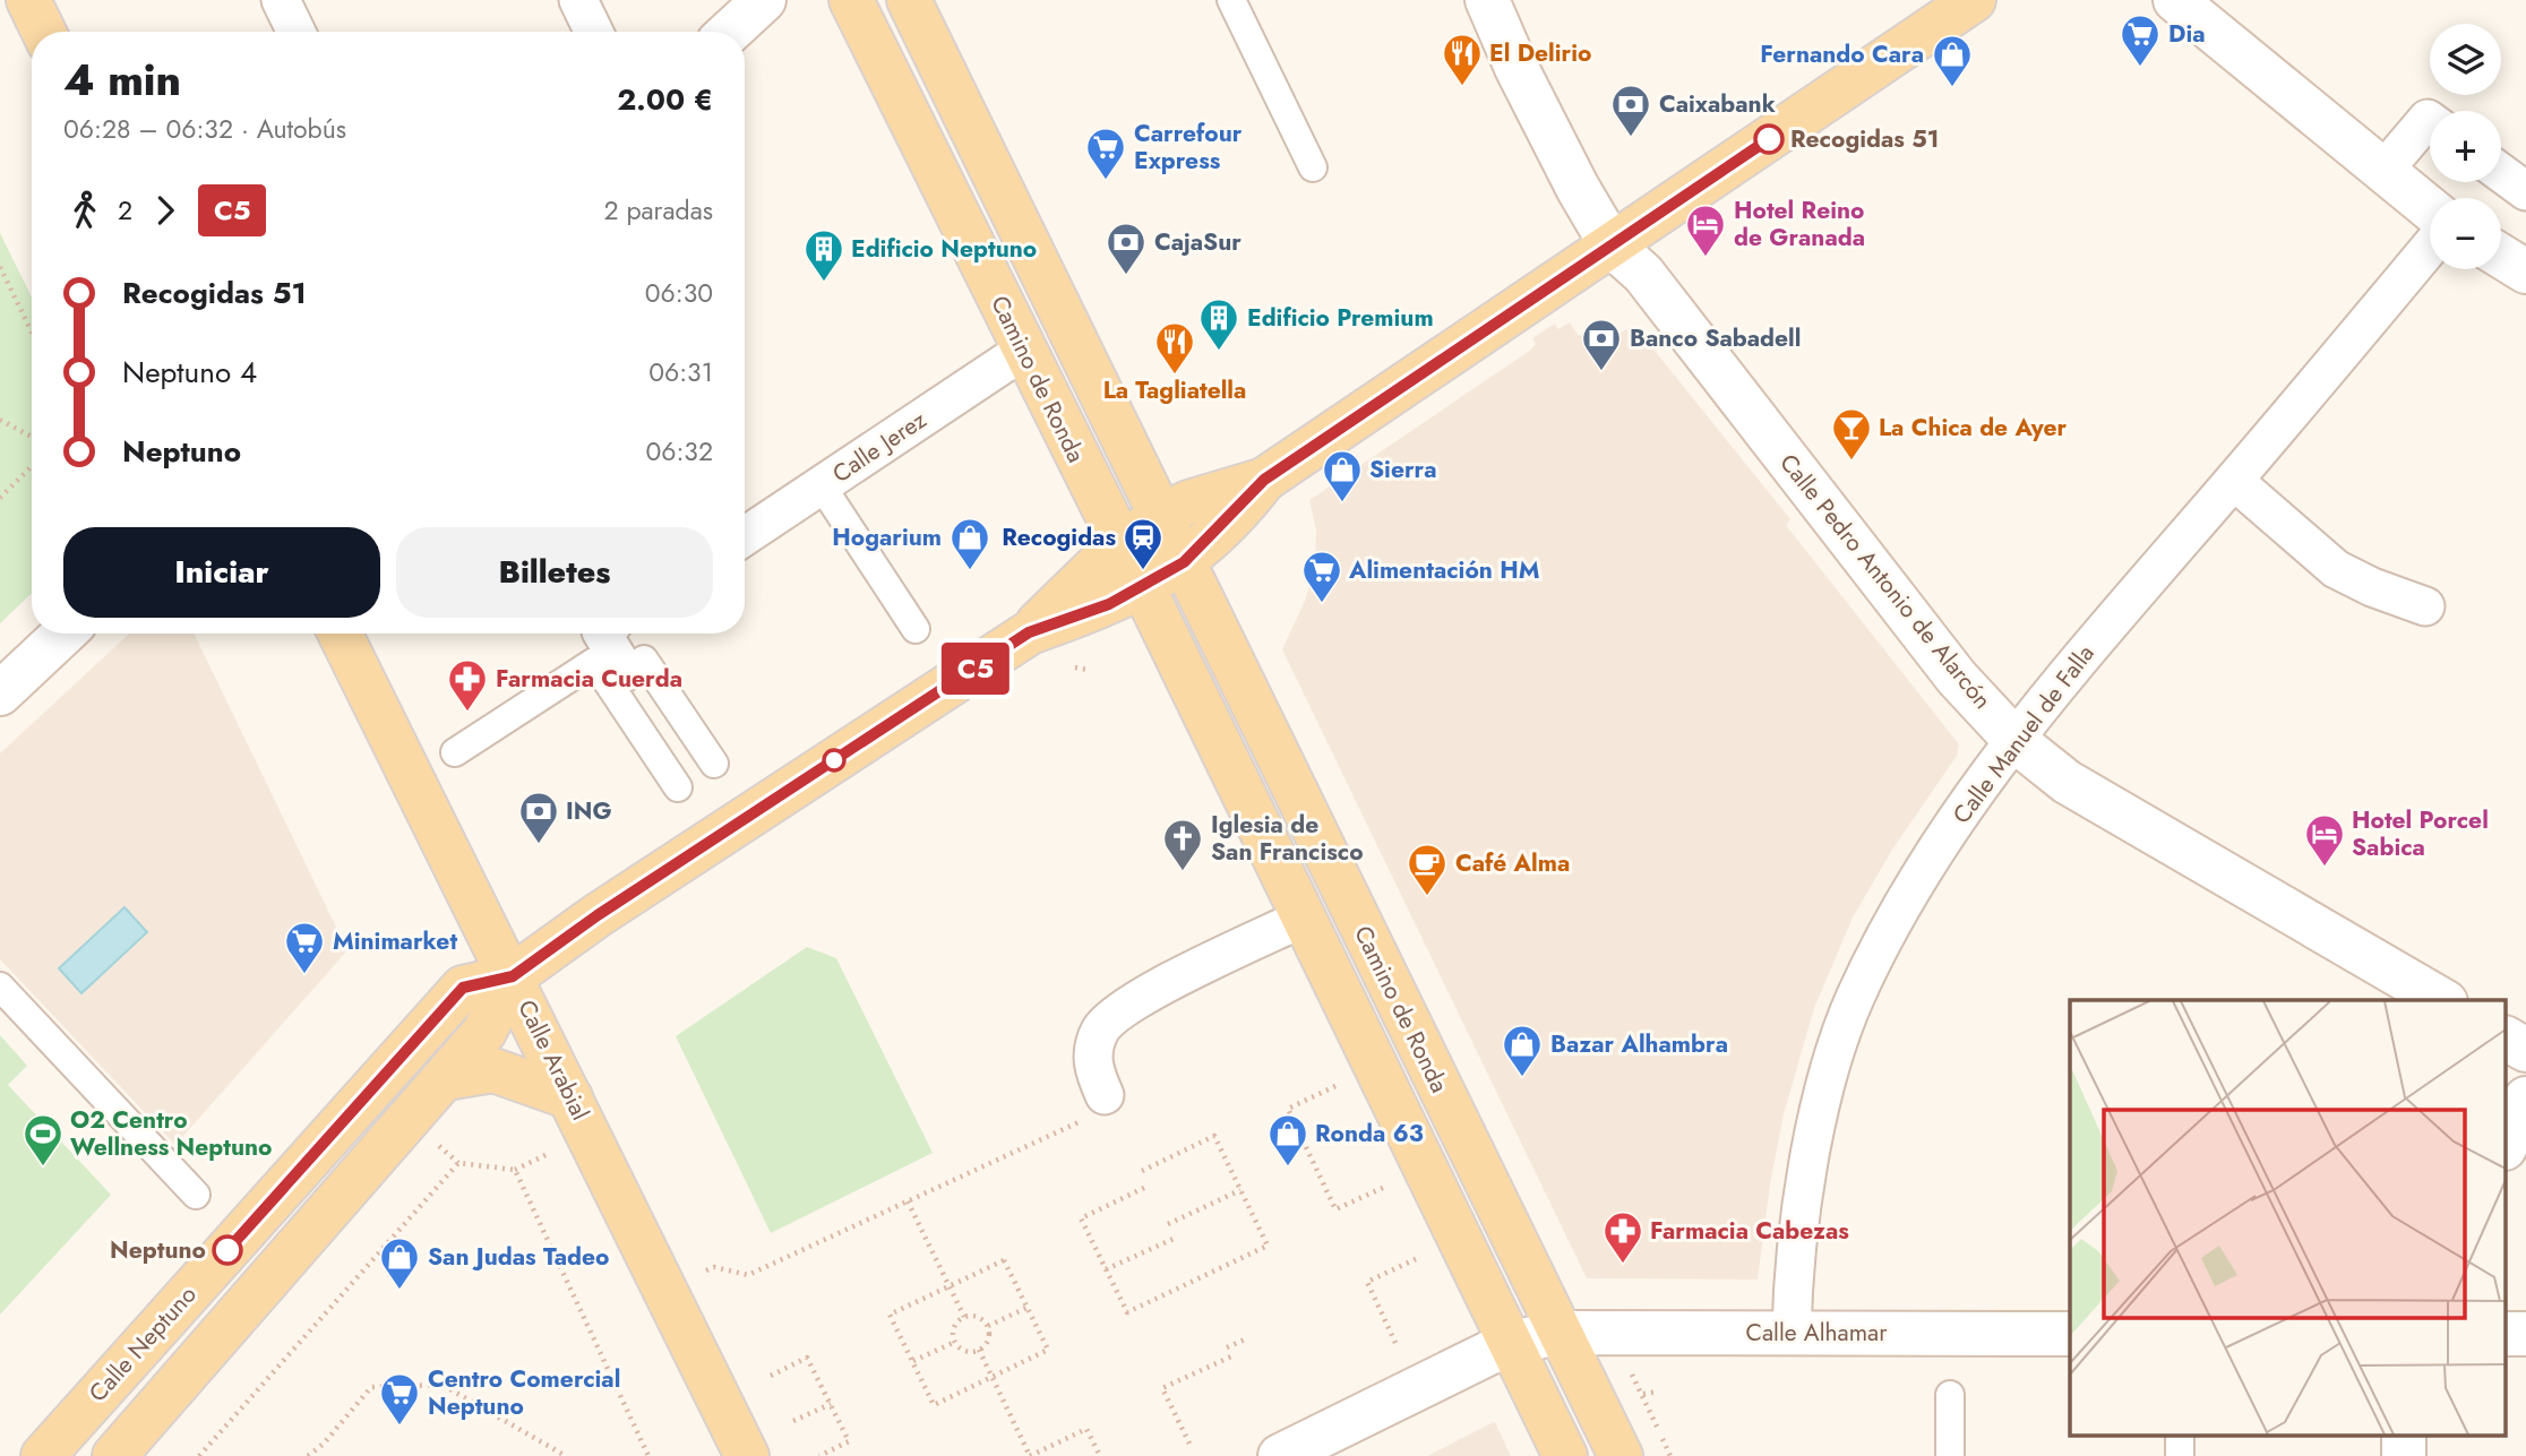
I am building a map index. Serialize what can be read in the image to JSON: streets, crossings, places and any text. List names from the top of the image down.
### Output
{
  "streets": {
    "main road": [
      "Camino de Ronda",
      "Calle Pedro Antonio de Alarcón",
      "Calle Arabial",
      "Calle Alhamar",
      "Calle Neptuno"
    ],
    "street": ["Calle Jerez", "Calle Manuel de Falla"]
  },
  "crossings": [
    ["Camino de Ronda", "Calle Jerez"],
    ["Camino de Ronda", "Calle Alhamar"],
    ["Calle Pedro Antonio de Alarcón", "Calle Manuel de Falla"],
    ["Calle Manuel de Falla", "Calle Alhamar"]
  ],
  "places": {
    "supermarket": [
      "Dia",
      "Carrefour Express",
      "Alimentación HM",
      "Minimarket",
      "Centro Comercial Neptuno"
    ],
    "restaurant": ["El Delirio", "La Tagliatella"],
    "shop": [
      "Fernando Cara",
      "Sierra",
      "Hogarium",
      "Bazar Alhambra",
      "Ronda 63",
      "San Judas Tadeo"
    ],
    "bank": [
      "Caixabank",
      "CajaSur",
      "Banco Sabadell",
      "ING"
    ],
    "other": ["Recogidas 51", "Neptuno"],
    "hotel": ["Hotel Reino de Granada", "Hotel Porcel Sabica"],
    "building": ["Edificio Neptuno", "Edificio Premium"],
    "bar": ["La Chica de Ayer"],
    "station": ["Recogidas"],
    "pharmacy": ["Farmacia Cuerda", "Farmacia Cabezas"],
    "church": ["Iglesia de San Francisco"],
    "cafe": ["Café Alma"],
    "sports": ["O2 Centro Wellness Neptuno"]
  },
  "lines": ["bus line C5"],
  "page": {
    "on_map": "C5",
    "map_buttons": ["+", "−"],
    "heading": ["4 min", "06:28 – 06:32 · Autobús", "2.00 €"],
    "legs": ["2", "C5", "2 paradas"],
    "list": [
      {
        "name": "Recogidas 51",
        "value": "06:30"
      },
      {
        "name": "Neptuno 4",
        "value": "06:31"
      },
      {
        "name": "Neptuno",
        "value": "06:32"
      }
    ],
    "buttons": ["Iniciar", "Billetes"]
  }
}
